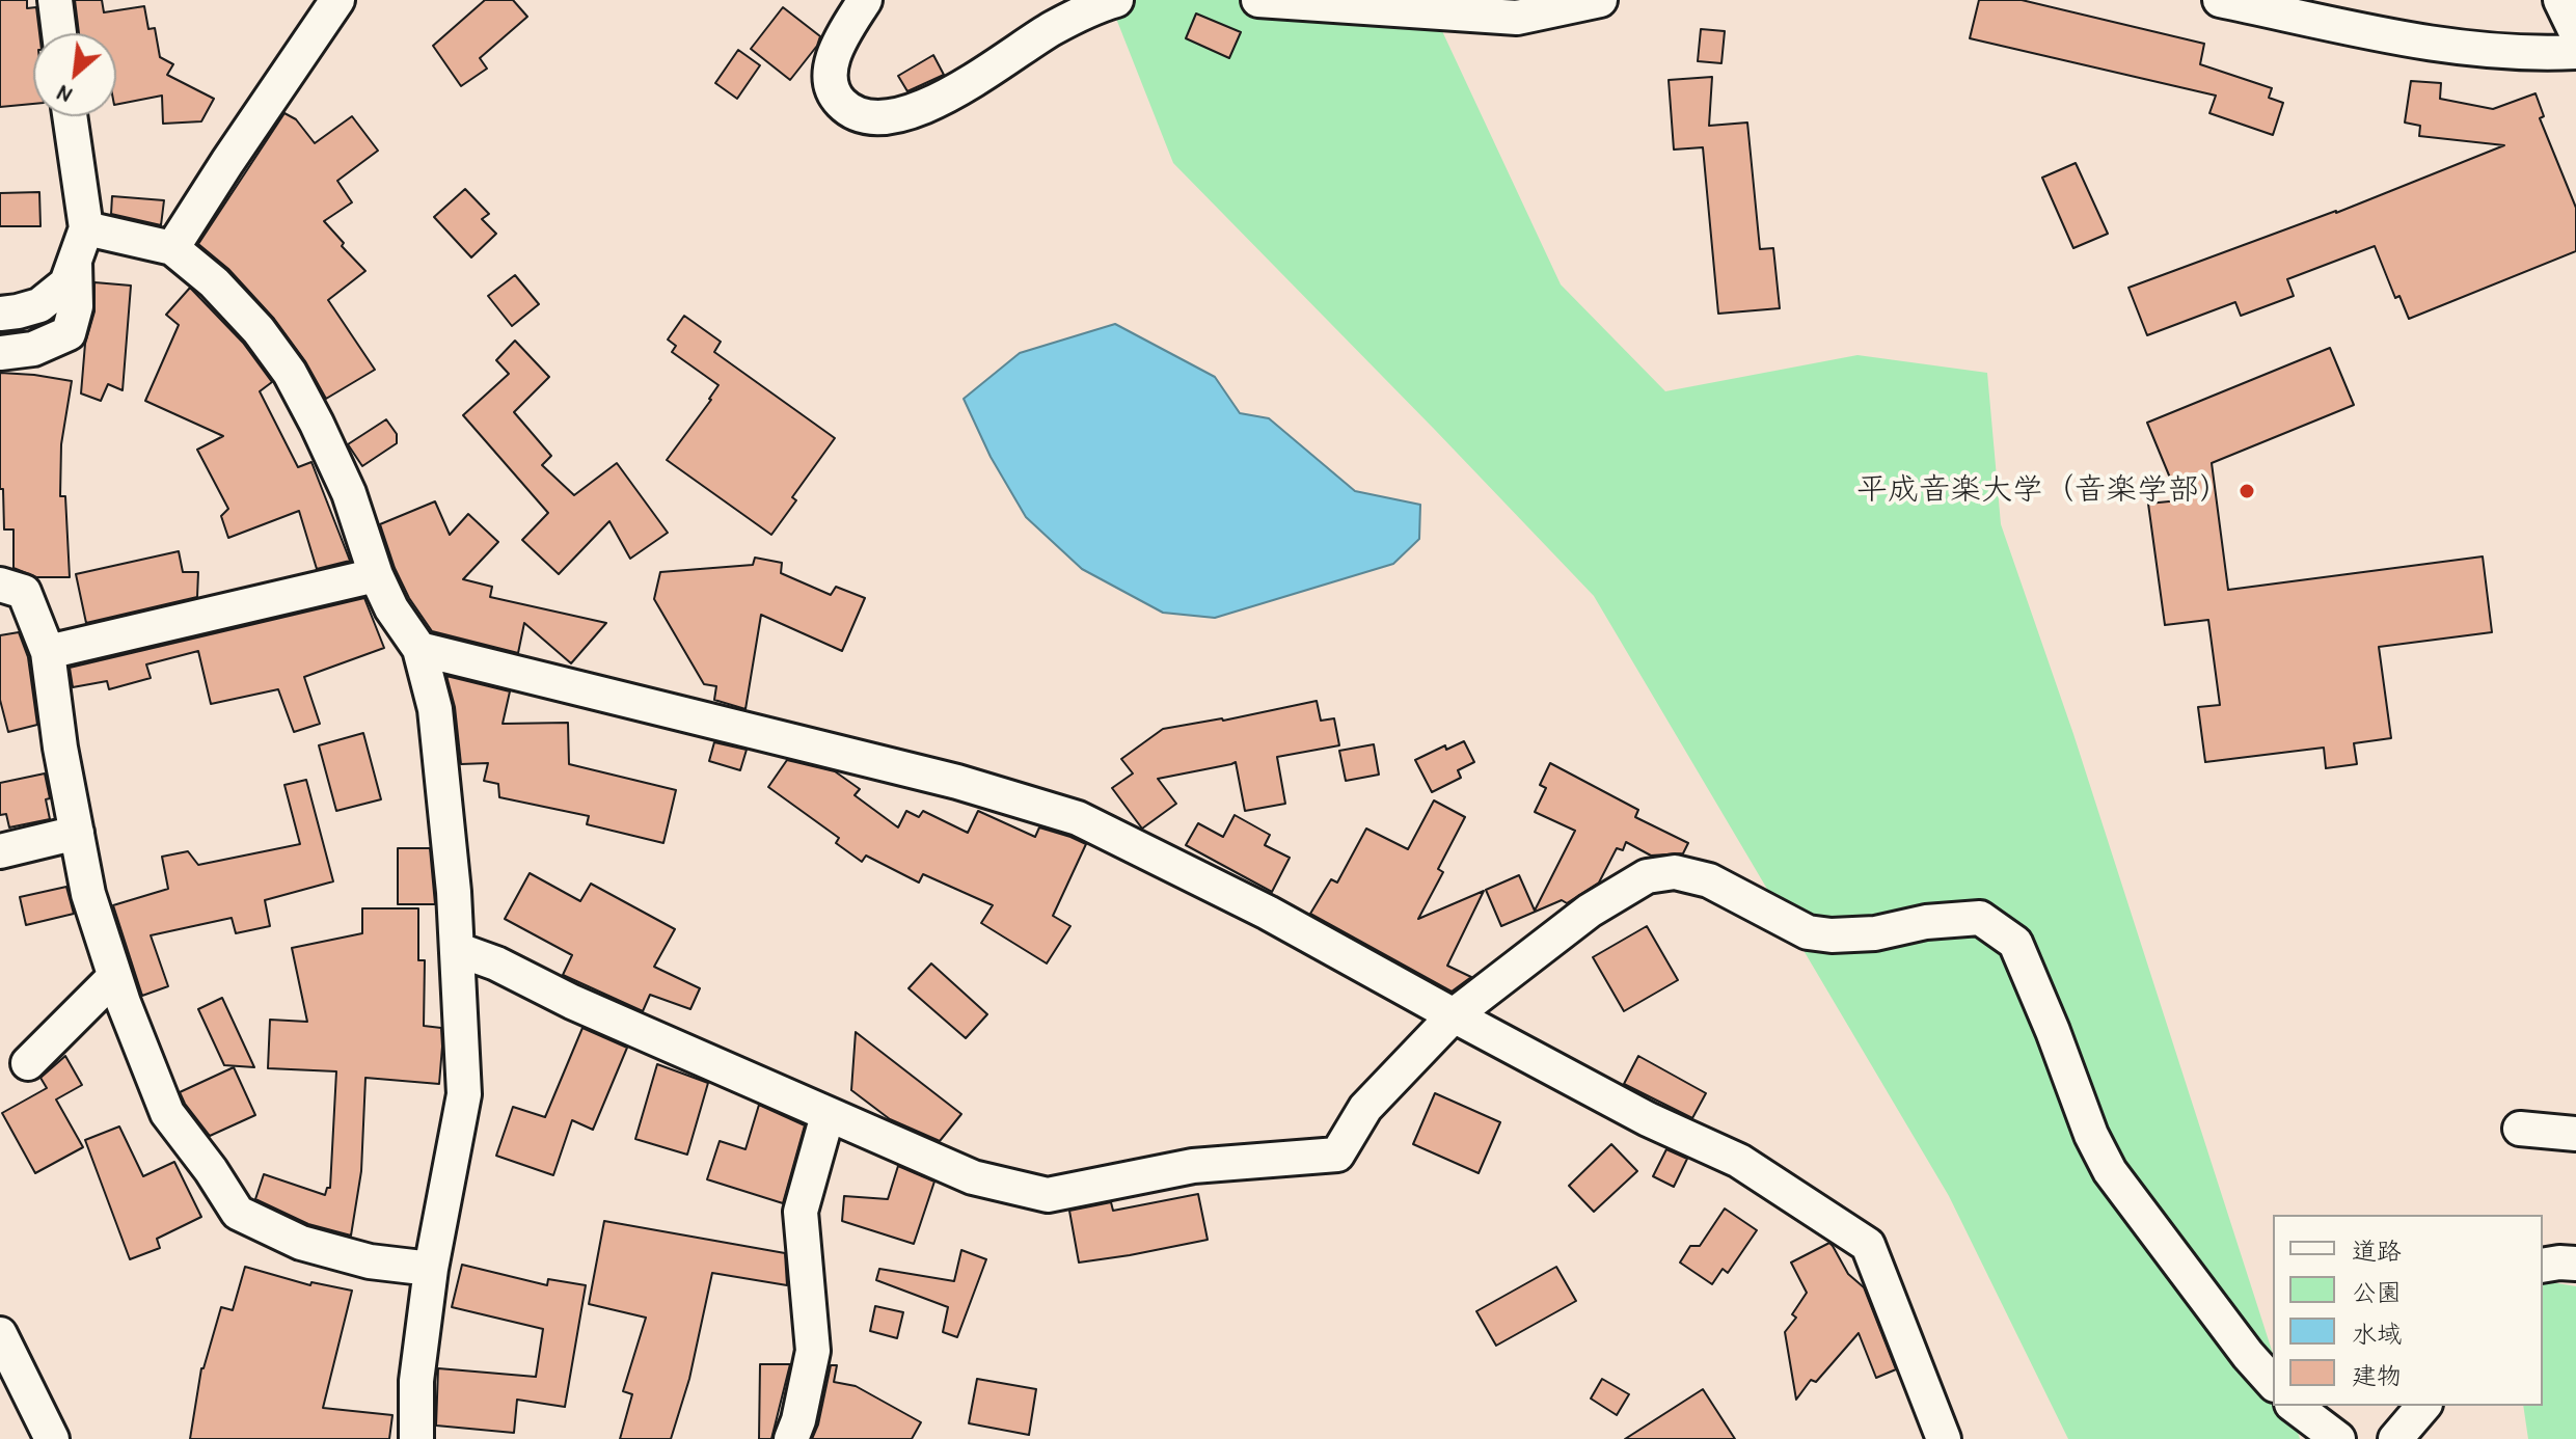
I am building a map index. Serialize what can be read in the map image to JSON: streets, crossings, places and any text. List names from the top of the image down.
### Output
{
  "places": ["平成音楽大学（音楽学部）"],
  "legend": [
    "道路",
    "公園",
    "水域",
    "建物"
  ],
  "north": "bottom left"
}
